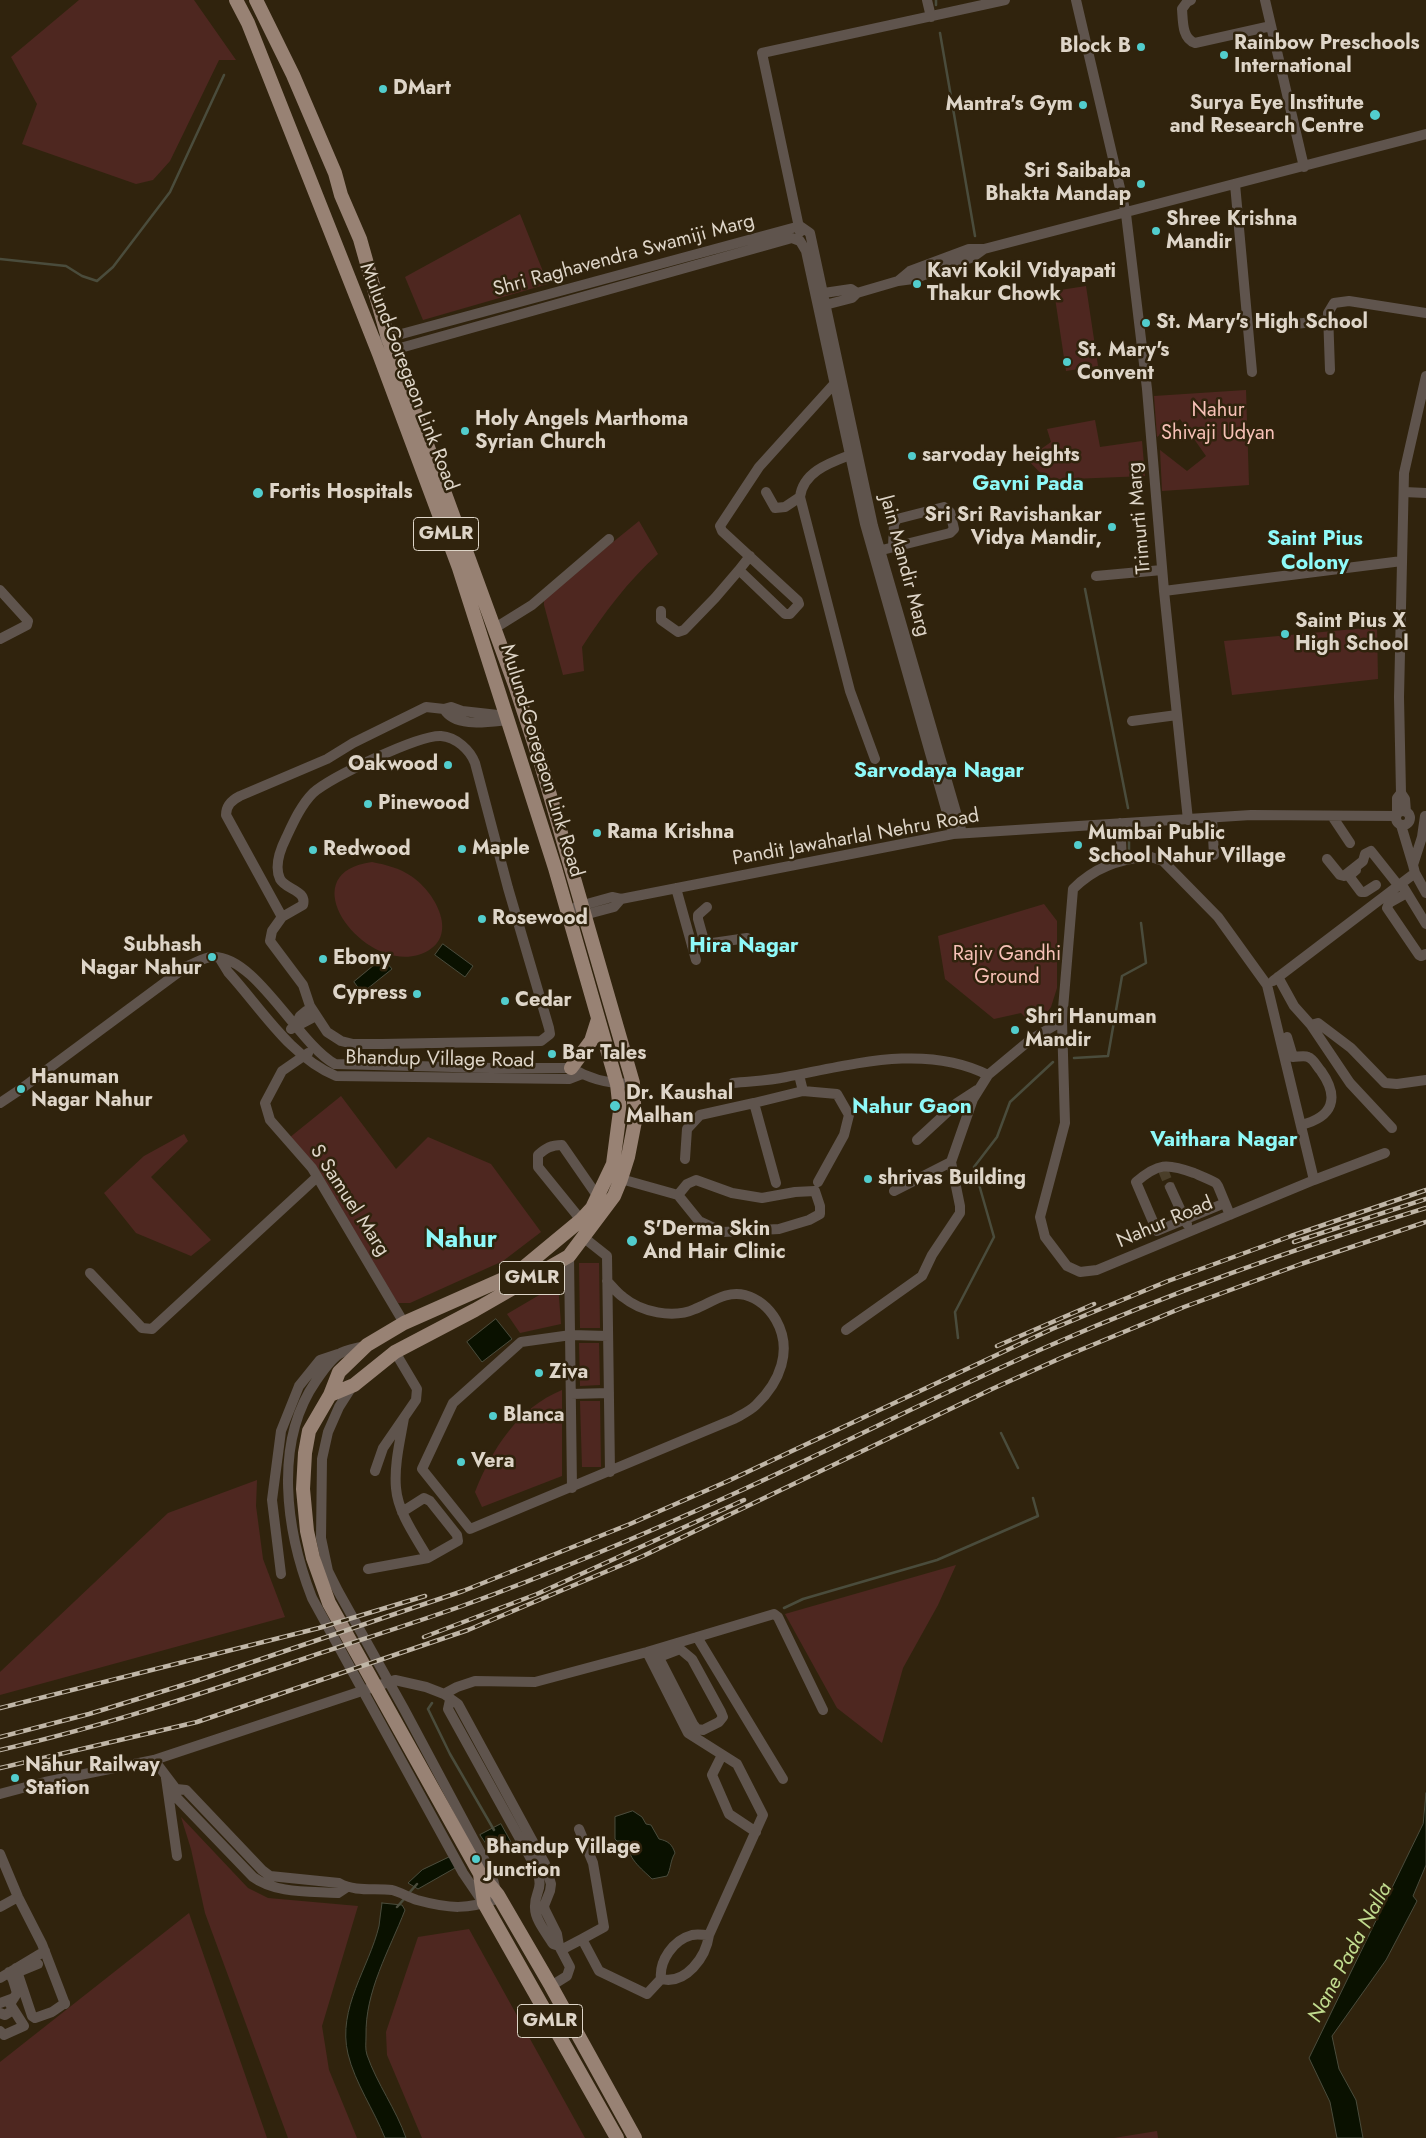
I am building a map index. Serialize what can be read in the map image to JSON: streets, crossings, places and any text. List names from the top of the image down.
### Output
{
  "streets": {
    "main road": ["Mulund-Goregaon Link Road", "GMLR"],
    "street": [
      "Shri Raghavendra Swamiji Marg",
      "Trimurti Marg",
      "Jain Mandir Marg",
      "Pandit Jawaharlal Nehru Road",
      "Bhandup Village Road",
      "S Samuel Marg",
      "Nahur Road"
    ]
  },
  "crossings": [
    ["Shri Raghavendra Swamiji Marg", "Mulund-Goregaon Link Road"],
    ["Mulund-Goregaon Link Road", "GMLR"],
    ["Mulund-Goregaon Link Road", "Pandit Jawaharlal Nehru Road"],
    ["Trimurti Marg", "Pandit Jawaharlal Nehru Road"],
    ["GMLR", "Pandit Jawaharlal Nehru Road"],
    ["GMLR", "S Samuel Marg"],
    ["Jain Mandir Marg", "Pandit Jawaharlal Nehru Road"],
    ["Bhandup Village Road", "S Samuel Marg"]
  ],
  "districts": [
    "Gavni Pada",
    "Saint Pius Colony",
    "Sarvodaya Nagar",
    "Hira Nagar",
    "Nahur Gaon",
    "Vaithara Nagar",
    "Nahur"
  ],
  "water": ["Nane Pada Nalla"],
  "parks": ["Nahur Shivaji Udyan", "Rajiv Gandhi Ground"],
  "places": [
    "Block B",
    "Rainbow Preschools International",
    "DMart",
    "Mantra's Gym",
    "Surya Eye Institute and Research Centre",
    "Sri Saibaba Bhakta Mandap",
    "Shree Krishna Mandir",
    "Kavi Kokil Vidyapati Thakur Chowk",
    "St. Mary's High School",
    "St. Mary's Convent",
    "Holy Angels Marthoma Syrian Church",
    "sarvoday heights",
    "Fortis Hospitals",
    "Sri Sri Ravishankar Vidya Mandir,",
    "Saint Pius X High School",
    "Oakwood",
    "Pinewood",
    "Rama Krishna",
    "Mumbai Public School Nahur Village",
    "Maple",
    "Redwood",
    "Rosewood",
    "Subhash Nagar Nahur",
    "Ebony",
    "Cypress",
    "Cedar",
    "Shri Hanuman Mandir",
    "Bar Tales",
    "Hanuman Nagar Nahur",
    "Dr. Kaushal Malhan",
    "shrivas Building",
    "S'Derma Skin And Hair Clinic",
    "Ziva",
    "Blanca",
    "Vera",
    "Nahur Railway Station",
    "Bhandup Village Junction"
  ]
}
